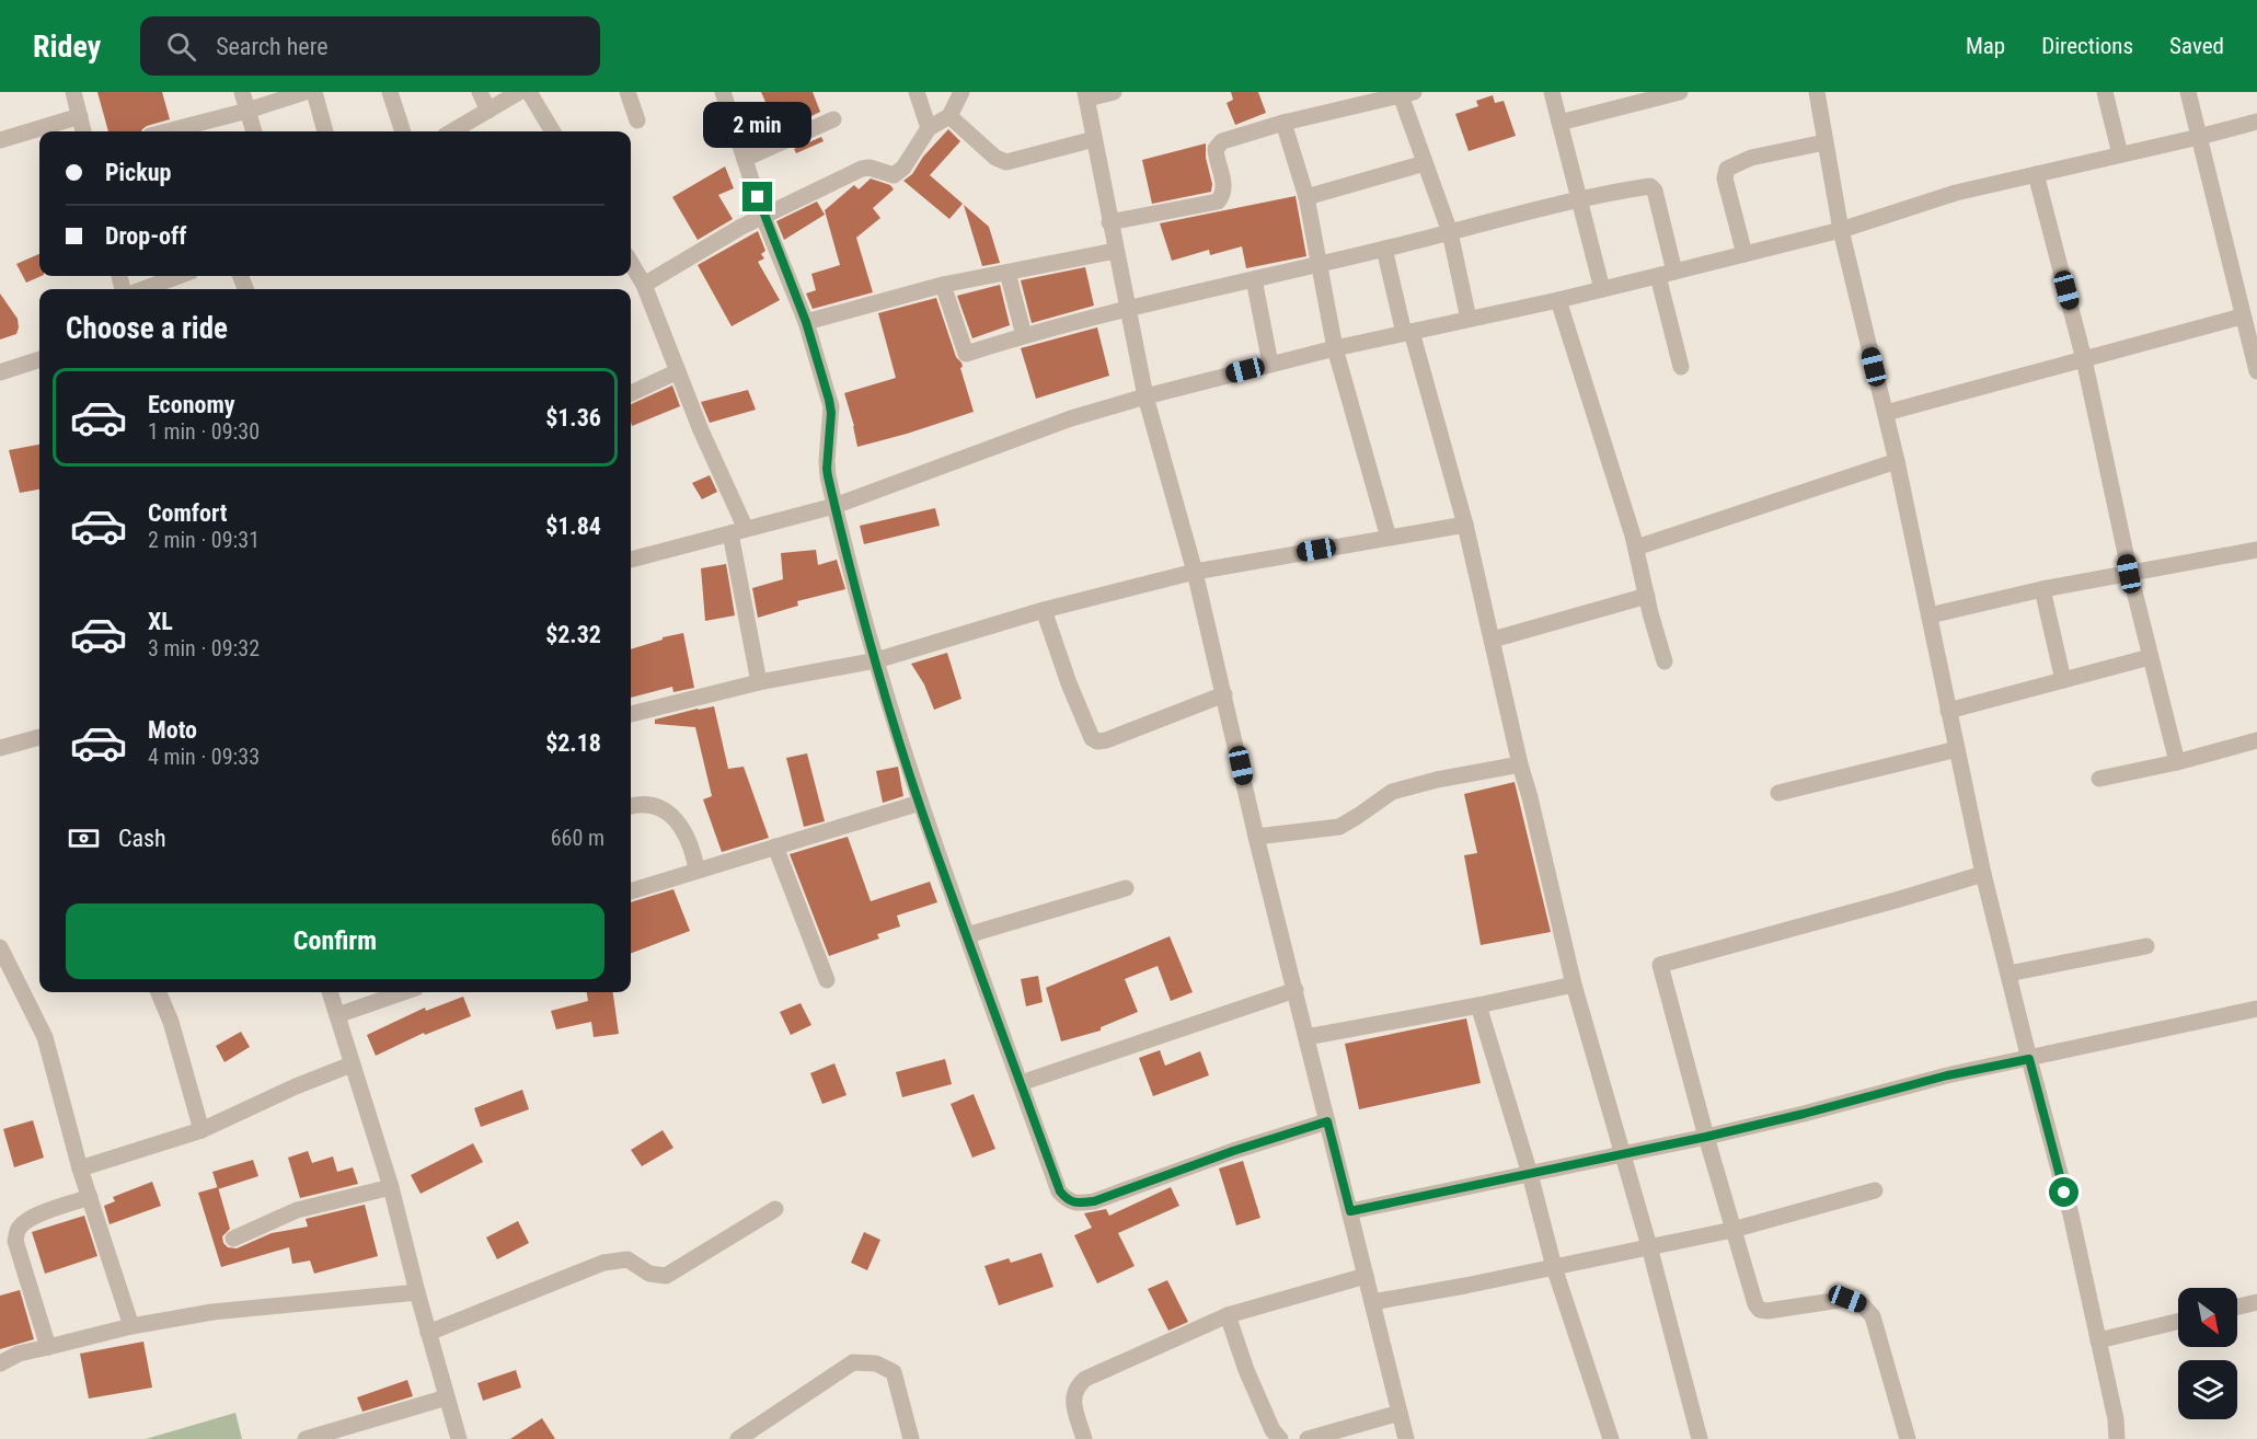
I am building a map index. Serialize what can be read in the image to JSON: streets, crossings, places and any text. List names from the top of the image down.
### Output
{
  "north": "bottom right",
  "page": {
    "header": "Ridey",
    "search": "Search here",
    "nav": ["Map", "Directions", "Saved"],
    "bubble": "2 min",
    "banner": ["Pickup", "Drop-off"],
    "heading": "Choose a ride",
    "list": [
      {
        "name": "Economy",
        "note": "1 min · 09:30",
        "value": "$1.36"
      },
      {
        "name": "Comfort",
        "note": "2 min · 09:31",
        "value": "$1.84"
      },
      {
        "name": "XL",
        "note": "3 min · 09:32",
        "value": "$2.32"
      },
      {
        "name": "Moto",
        "note": "4 min · 09:33",
        "value": "$2.18"
      }
    ],
    "pay": ["Cash", "660 m"],
    "buttons": "Confirm"
  }
}
